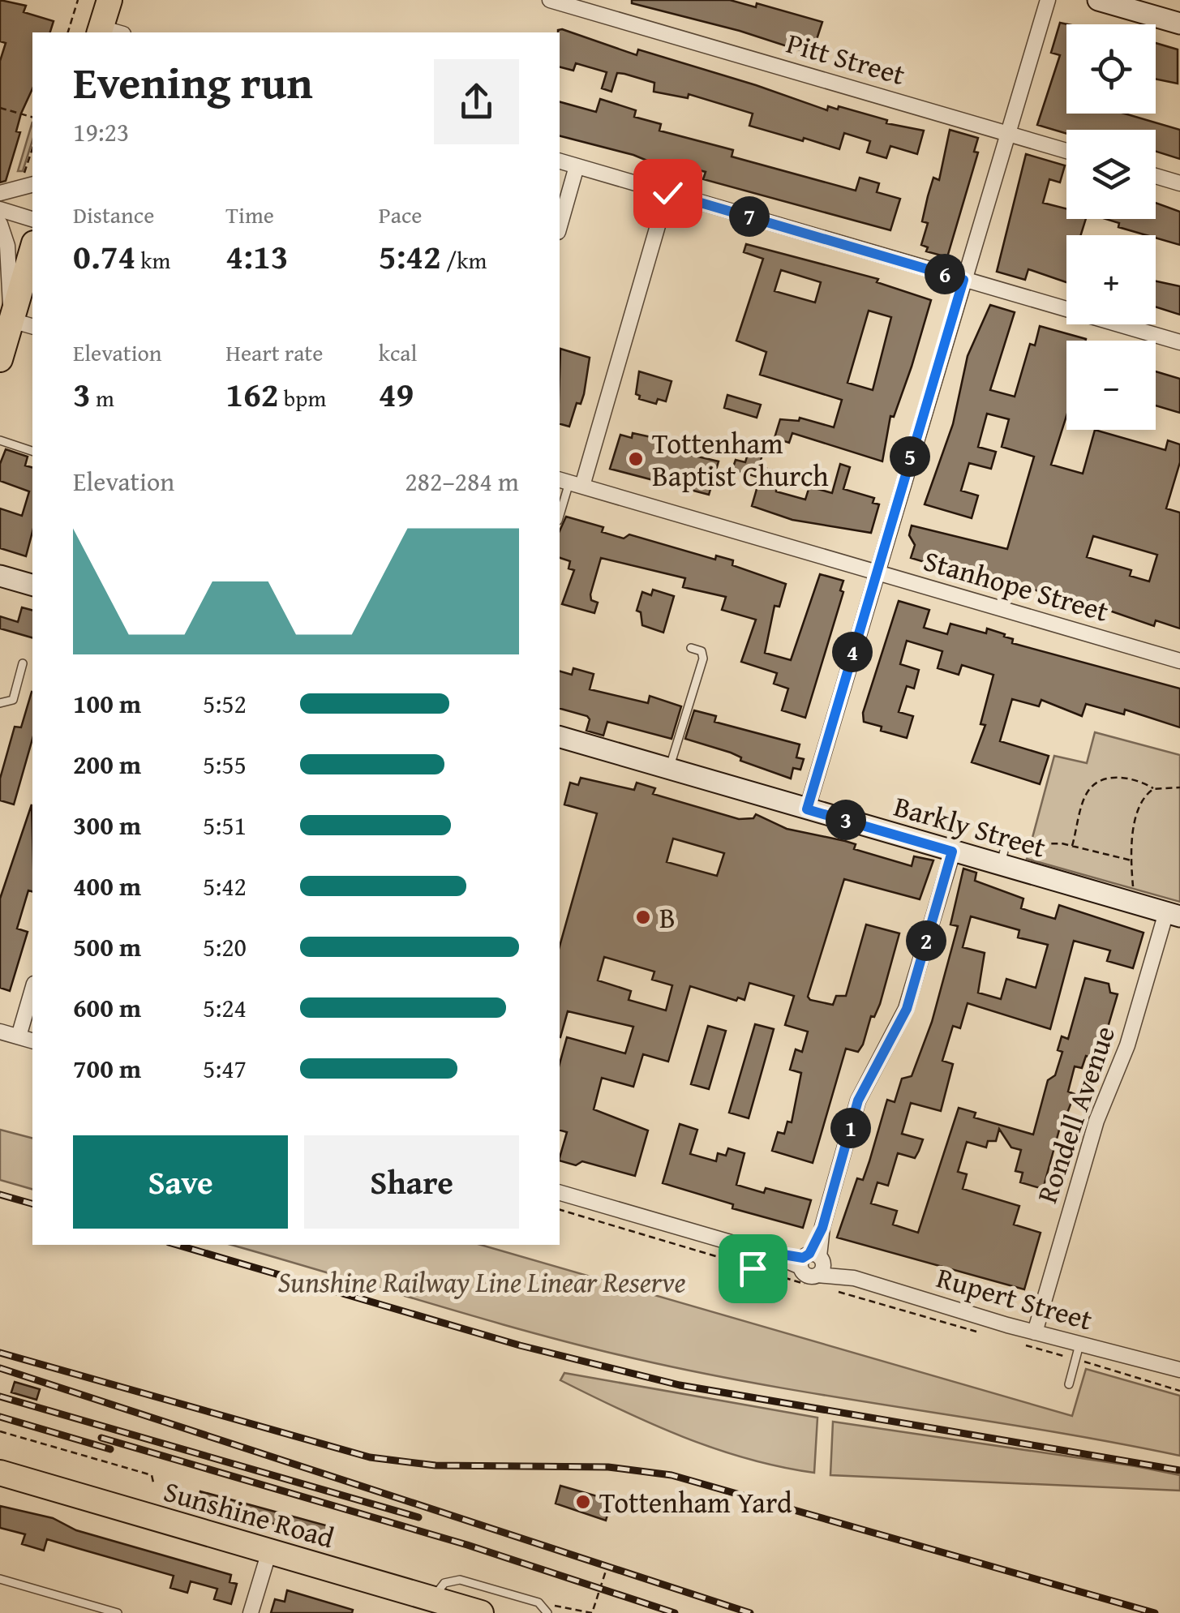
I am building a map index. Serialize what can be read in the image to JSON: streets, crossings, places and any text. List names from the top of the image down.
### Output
{
  "streets": {
    "main road": ["Sunshine Road"],
    "street": [
      "Pitt Street",
      "Stanhope Street",
      "Barkly Street",
      "Rondell Avenue",
      "Rupert Street"
    ]
  },
  "crossings": [
    ["Barkly Street", "Rondell Avenue"],
    ["Rondell Avenue", "Rupert Street"]
  ],
  "parks": ["Sunshine Railway Line Linear Reserve"],
  "places": ["Tottenham Baptist Church", "B", "Tottenham Yard"],
  "page": {
    "map_buttons": ["+", "−"],
    "heading": ["Evening run", "19:23"],
    "stats": [
      ["Distance", "0.74 km"],
      ["Time", "4:13"],
      ["Pace", "5:42 /km"],
      ["Elevation", "3 m"],
      ["Heart rate", "162 bpm"],
      ["kcal", "49"]
    ],
    "pins": [
      "7",
      "6",
      "5",
      "4",
      "3",
      "2",
      "1"
    ],
    "chart": ["Elevation", "282–284 m"],
    "list": [
      {
        "name": "100 m",
        "note": "5:52"
      },
      {
        "name": "200 m",
        "note": "5:55"
      },
      {
        "name": "300 m",
        "note": "5:51"
      },
      {
        "name": "400 m",
        "note": "5:42"
      },
      {
        "name": "500 m",
        "note": "5:20"
      },
      {
        "name": "600 m",
        "note": "5:24"
      },
      {
        "name": "700 m",
        "note": "5:47"
      }
    ],
    "buttons": ["Save", "Share"]
  }
}
